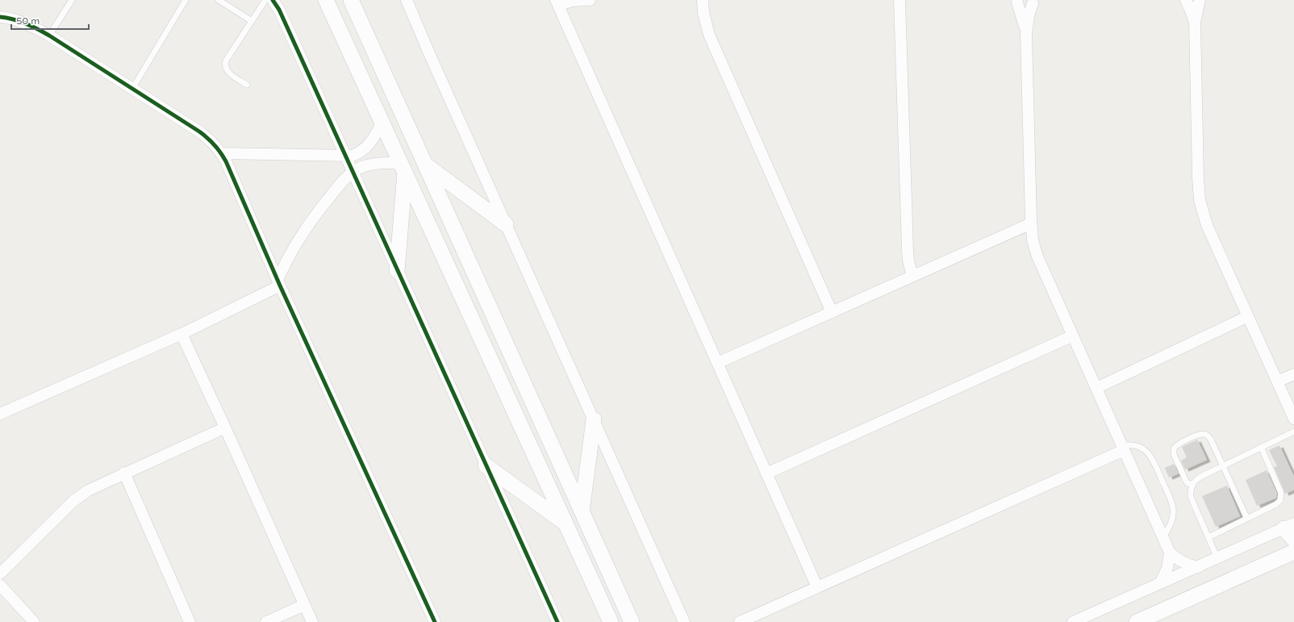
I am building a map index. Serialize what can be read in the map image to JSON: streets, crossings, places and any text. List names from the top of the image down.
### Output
{
  "scale_bar": "50 m"
}
